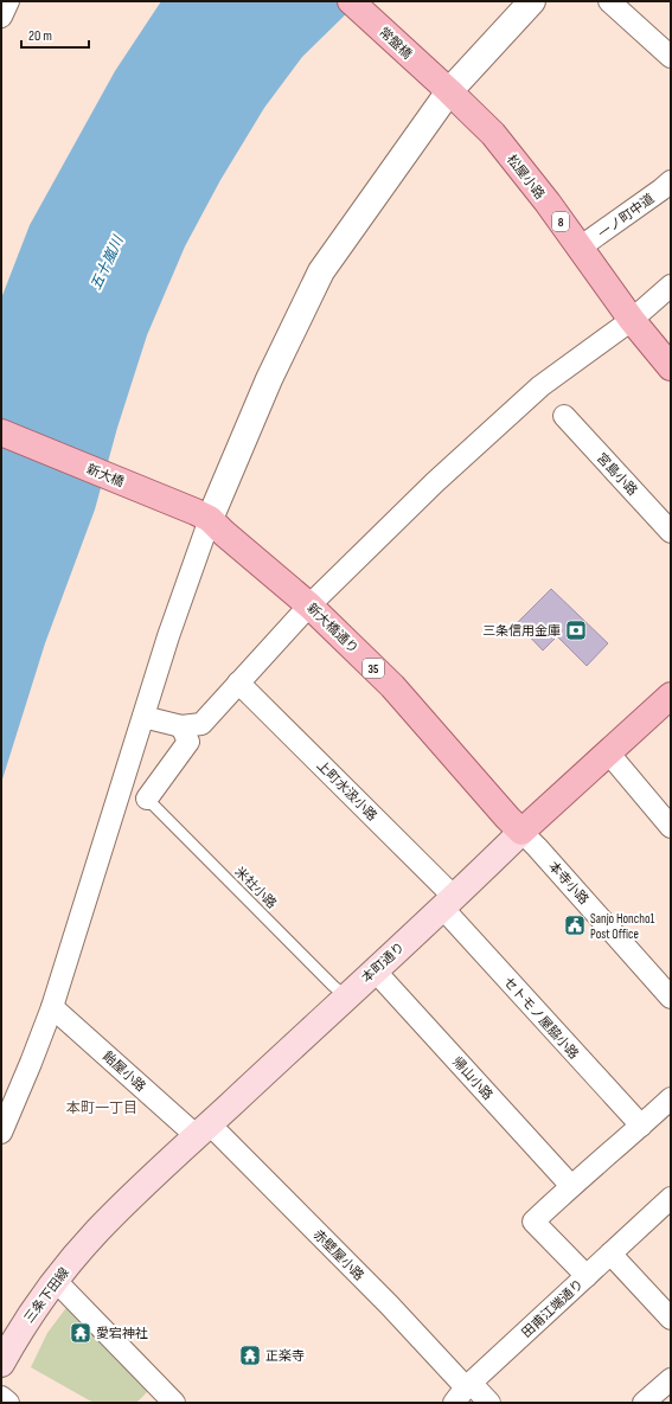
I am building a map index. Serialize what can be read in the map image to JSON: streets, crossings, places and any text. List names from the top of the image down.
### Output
{
  "streets": {
    "main road": [
      "常盤橋",
      "松屋小路",
      "8",
      "新大橋",
      "新大橋通り",
      "35",
      "本町通り",
      "三条下田線"
    ],
    "street": [
      "一ノ町中道",
      "宮島小路",
      "上町水汲小路",
      "本寺小路",
      "セトモノ屋脇小路",
      "飴屋小路",
      "帰山小路",
      "赤壁屋小路",
      "田甫江端通り"
    ],
    "lane": ["米社小路"]
  },
  "crossings": [
    ["常盤橋", "松屋小路"],
    ["松屋小路", "一ノ町中道"],
    ["新大橋", "新大橋通り"],
    ["新大橋通り", "本寺小路"],
    ["新大橋通り", "本町通り"],
    ["上町水汲小路", "本町通り"],
    ["上町水汲小路", "セトモノ屋脇小路"],
    ["本寺小路", "本町通り"],
    ["米社小路", "本町通り"],
    ["本町通り", "セトモノ屋脇小路"],
    ["本町通り", "飴屋小路"],
    ["本町通り", "帰山小路"],
    ["本町通り", "赤壁屋小路"],
    ["本町通り", "三条下田線"],
    ["セトモノ屋脇小路", "田甫江端通り"],
    ["飴屋小路", "赤壁屋小路"],
    ["帰山小路", "田甫江端通り"],
    ["赤壁屋小路", "田甫江端通り"]
  ],
  "districts": ["本町一丁目"],
  "water": ["五十嵐川"],
  "places": {
    "bank": ["三条信用金庫"],
    "public building": ["Sanjo Honcho1 Post Office"],
    "temple": ["愛宕神社", "正楽寺"]
  },
  "scale_bar": "20 m"
}
